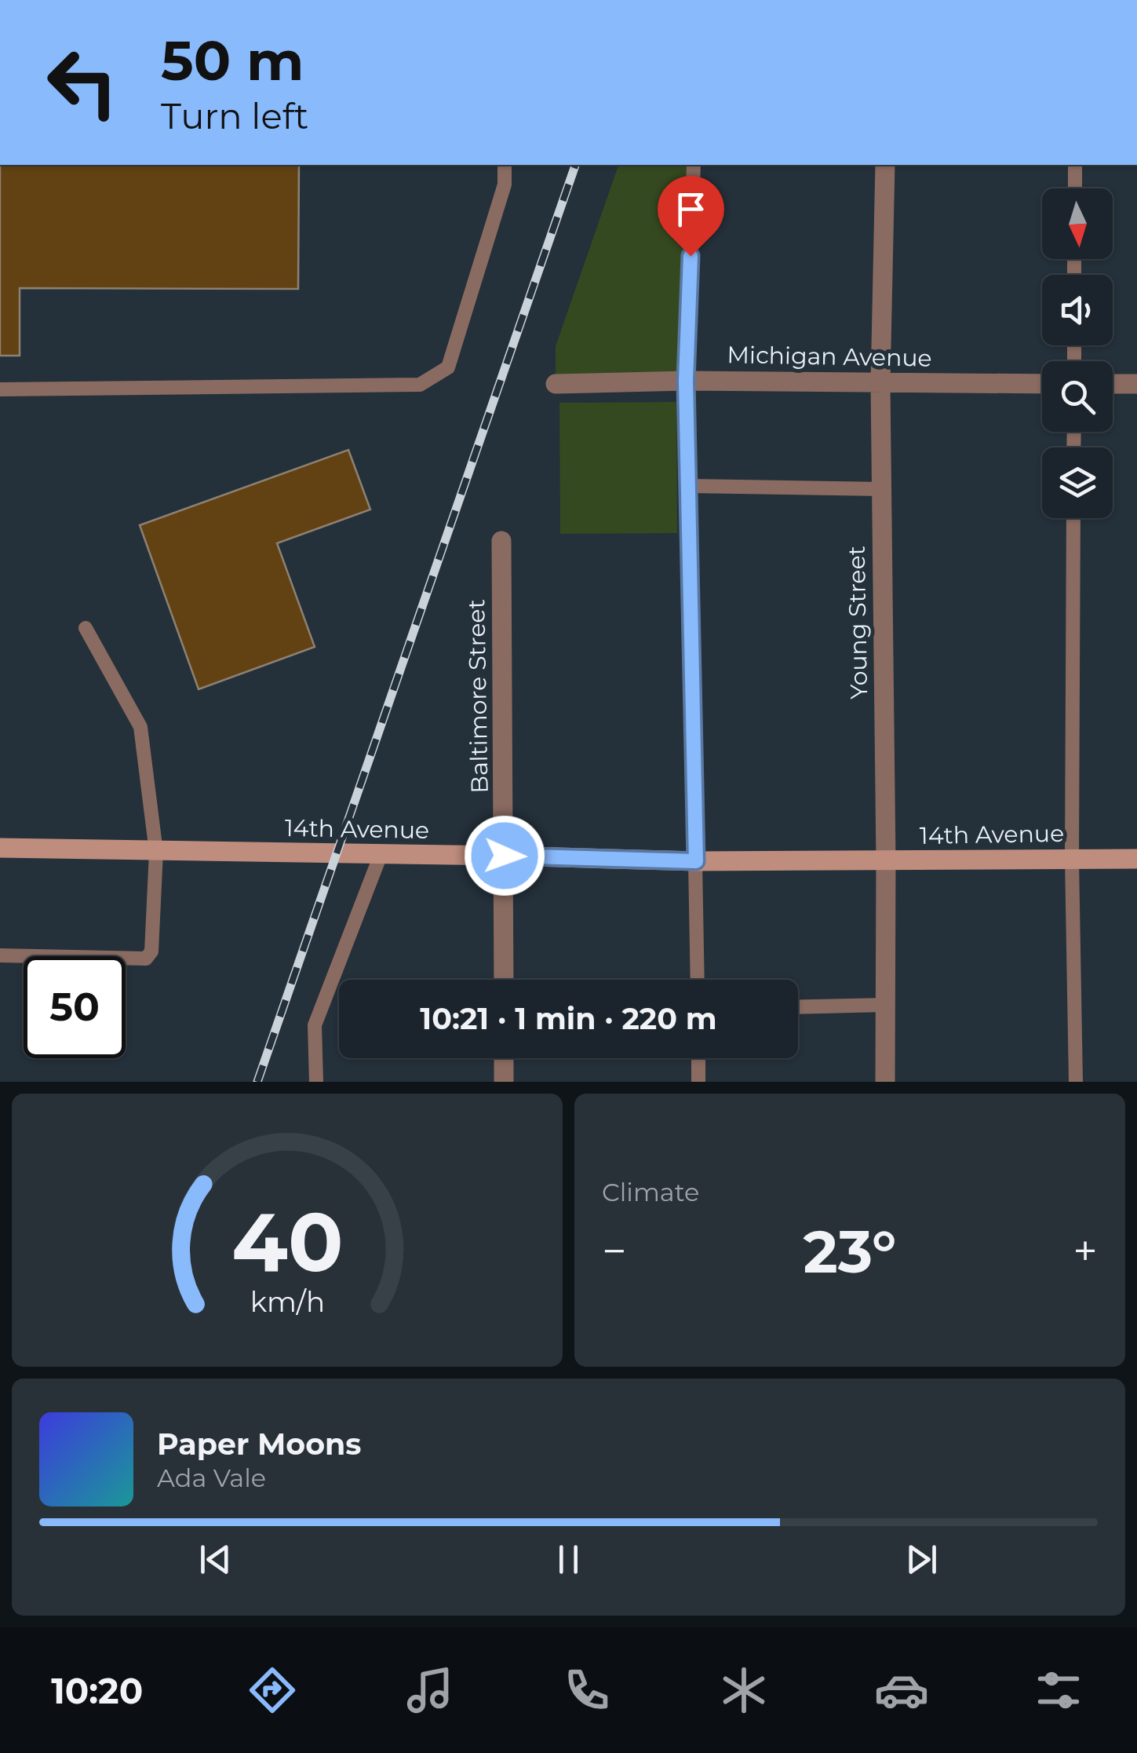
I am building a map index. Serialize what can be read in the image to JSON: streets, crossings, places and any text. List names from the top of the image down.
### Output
{
  "streets": {
    "main road": ["14th Avenue"],
    "street": ["Michigan Avenue", "Young Street", "Baltimore Street"]
  },
  "crossings": [
    ["Michigan Avenue", "Young Street"],
    ["Young Street", "14th Avenue"],
    ["Baltimore Street", "14th Avenue"]
  ],
  "north": "bottom",
  "page": {
    "turn": ["50 m", "Turn left"],
    "limit": "50",
    "trip": "10:21 · 1 min · 220 m",
    "tile": "Climate",
    "heat": ["−", "23°", "+"],
    "song": ["Paper Moons", "Ada Vale"],
    "tabs": "10:20",
    "gauge": ["40", "km/h"]
  }
}
